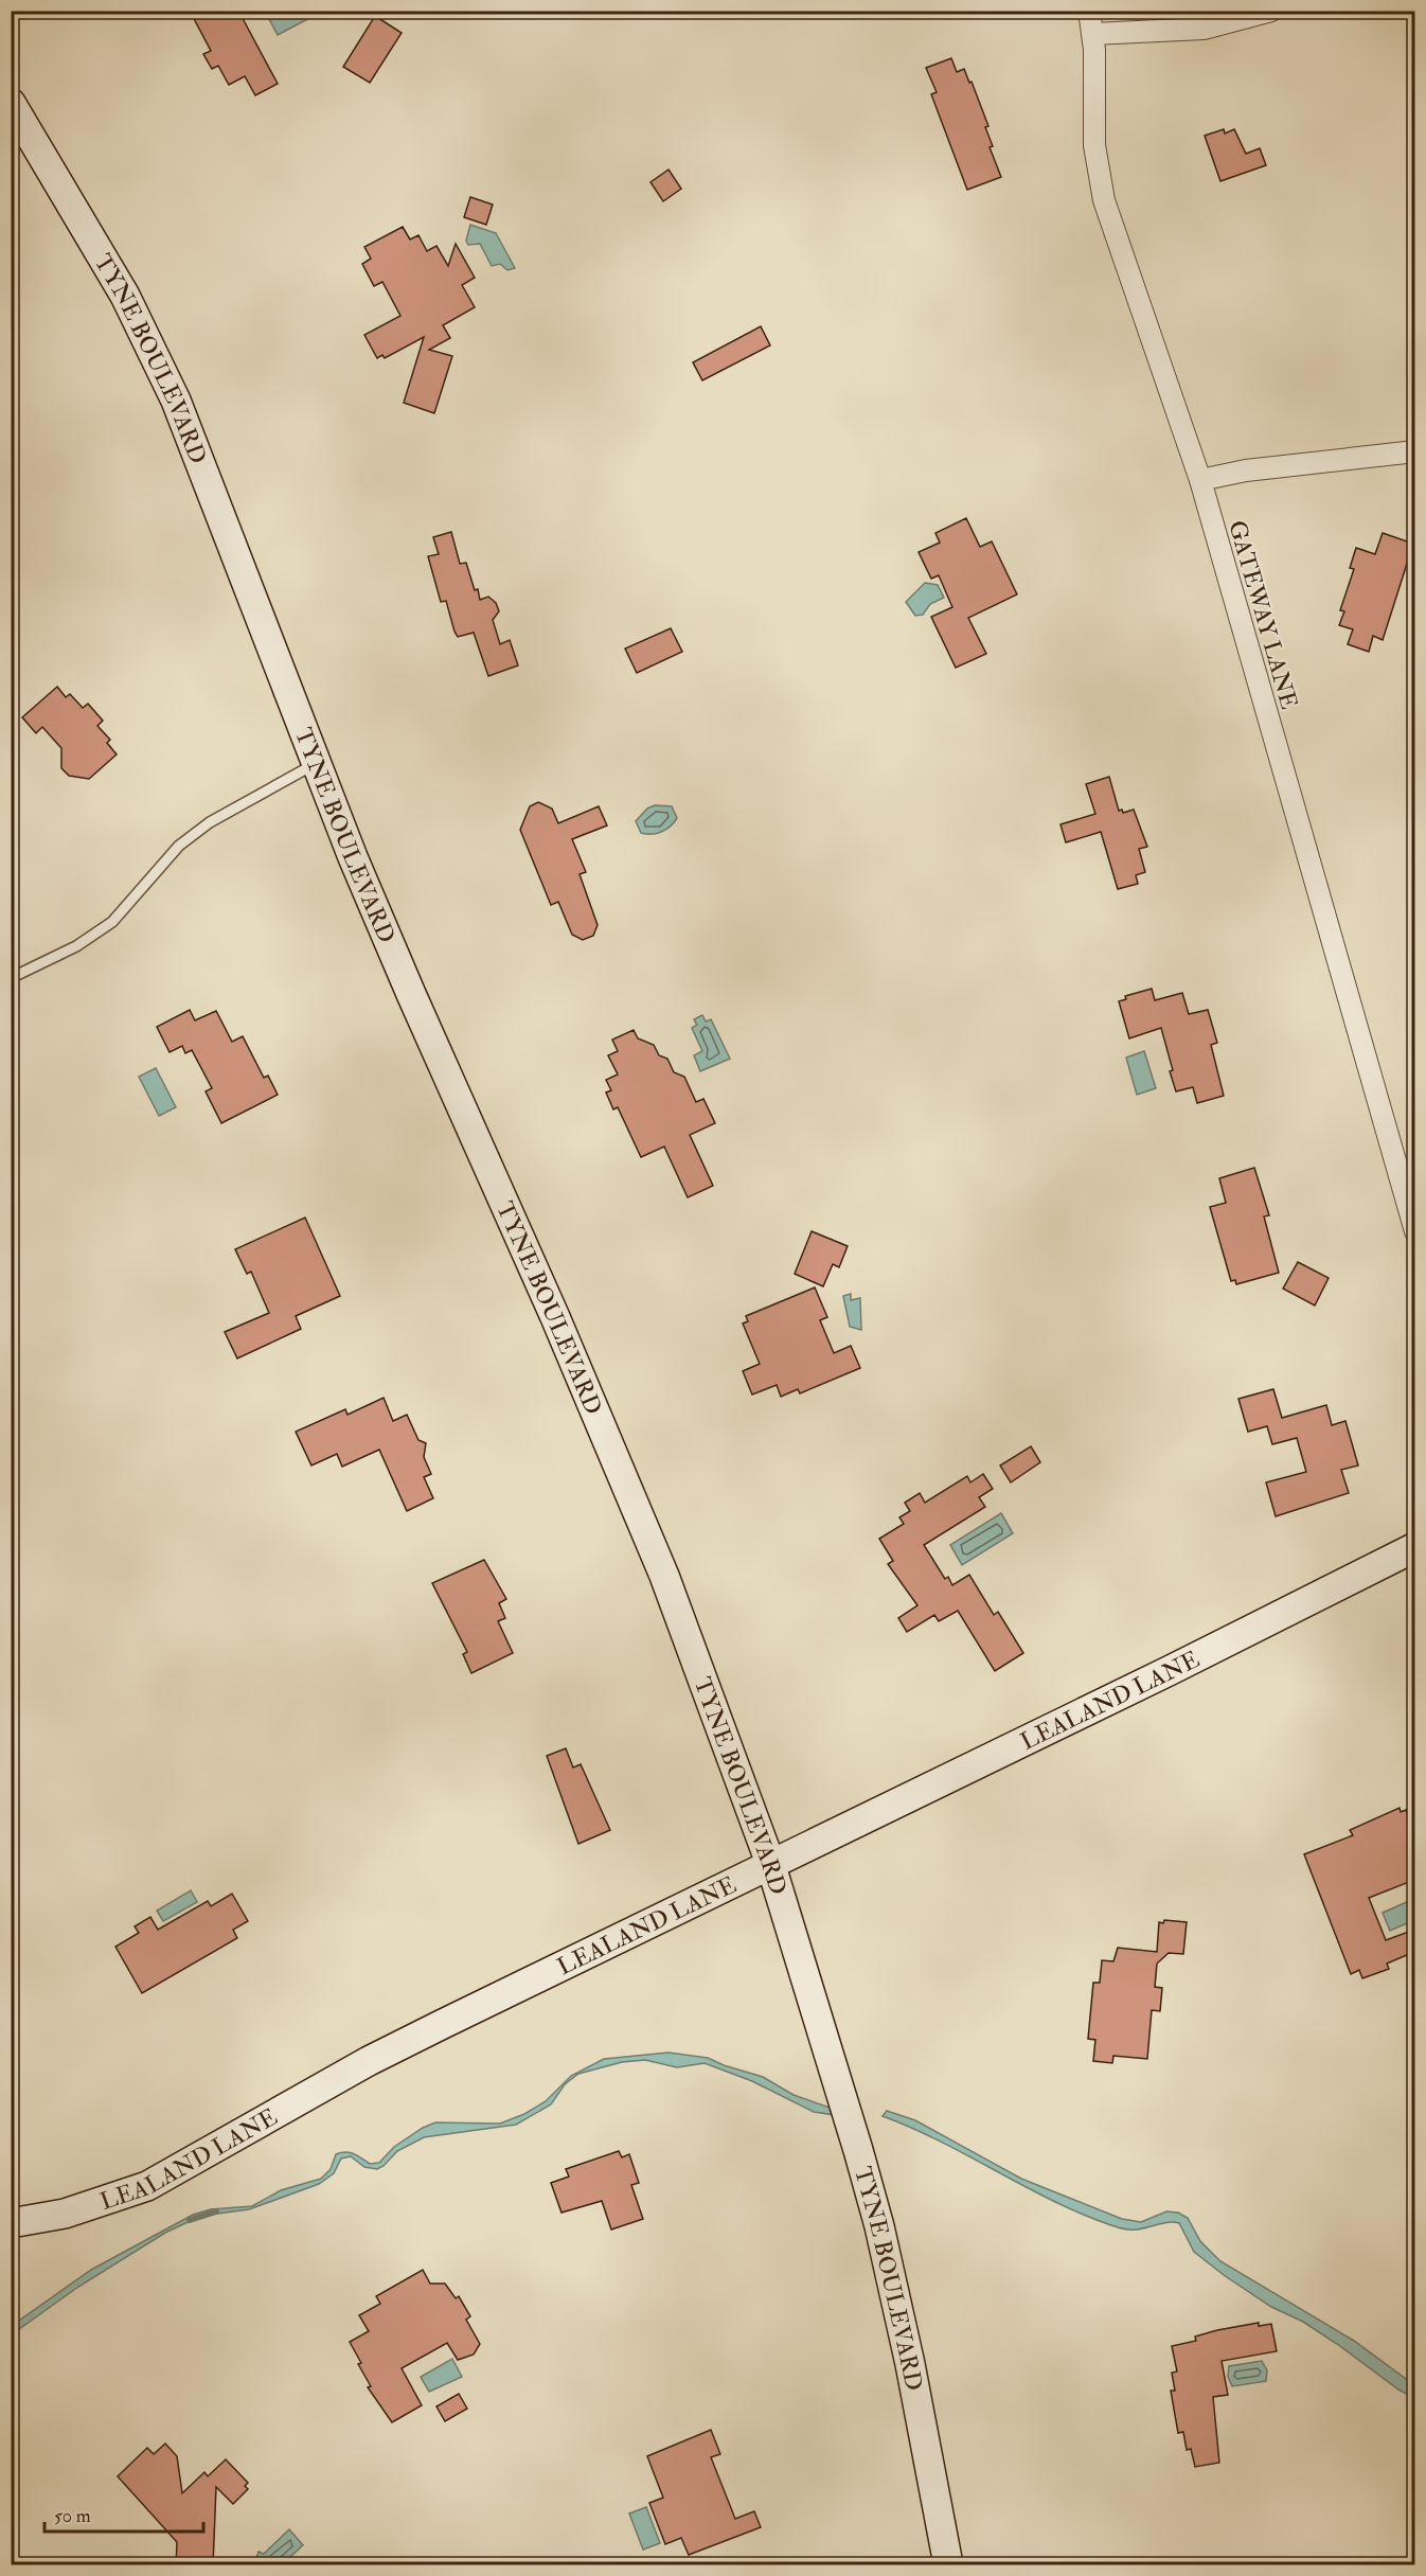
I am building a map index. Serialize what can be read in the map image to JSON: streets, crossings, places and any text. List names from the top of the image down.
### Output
{
  "streets": {
    "street": ["TYNE BOULEVARD", "GATEWAY LANE", "LEALAND LANE"]
  },
  "crossings": [
    ["TYNE BOULEVARD", "LEALAND LANE"]
  ],
  "scale_bar": "50 m"
}
